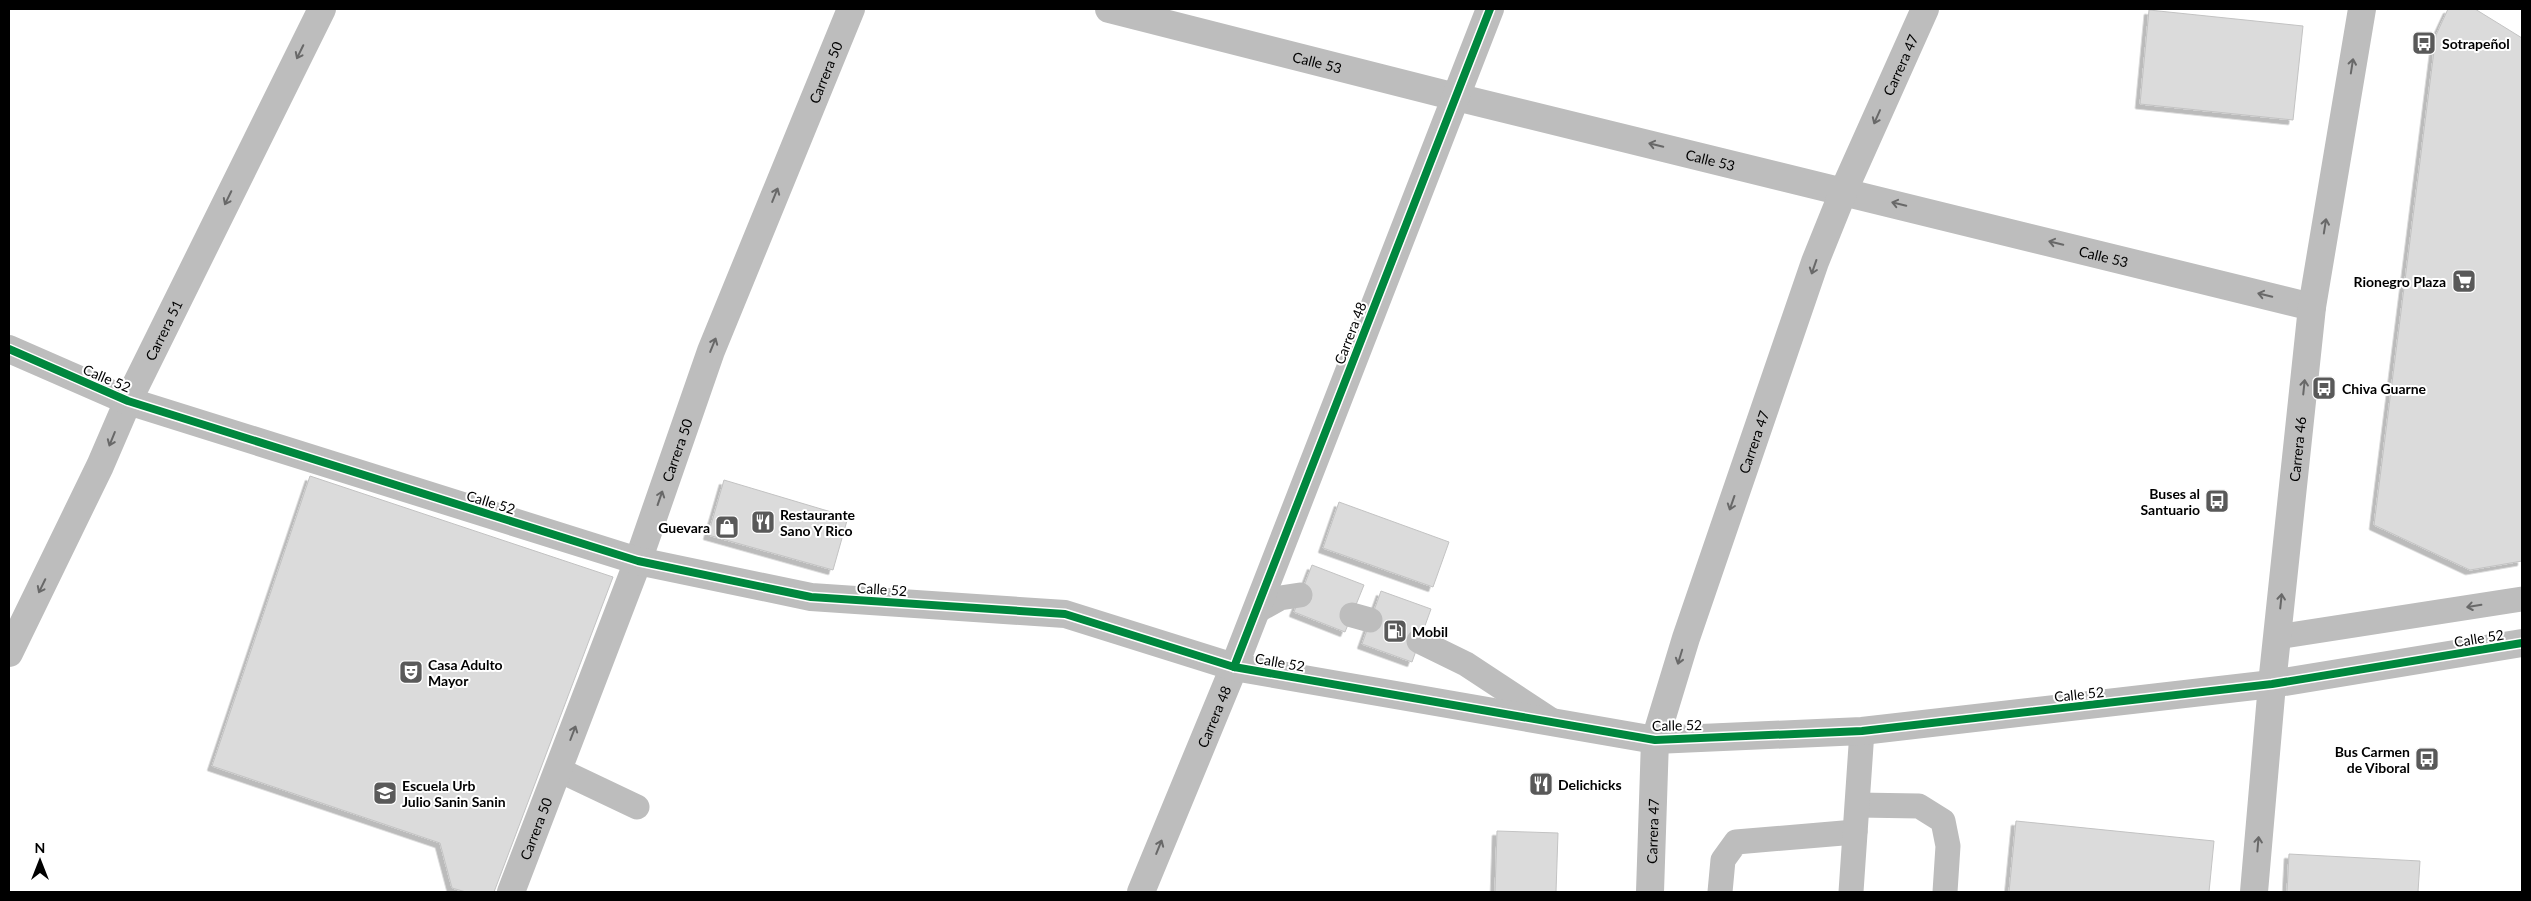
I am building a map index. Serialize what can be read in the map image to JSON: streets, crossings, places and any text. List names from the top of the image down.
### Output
{
  "streets": {
    "street": [
      "Calle 53",
      "Carrera 47",
      "Carrera 50",
      "Carrera 51",
      "Carrera 48",
      "Calle 52",
      "Carrera 46"
    ]
  },
  "crossings": [
    ["Calle 53", "Carrera 47"],
    ["Calle 53", "Carrera 48"],
    ["Calle 53", "Carrera 46"],
    ["Carrera 47", "Calle 52"],
    ["Carrera 50", "Calle 52"],
    ["Carrera 51", "Calle 52"],
    ["Carrera 48", "Calle 52"],
    ["Calle 52", "Carrera 46"]
  ],
  "one_way": [
    "Calle 53",
    "Carrera 47",
    "Carrera 50",
    "Carrera 51",
    "Carrera 46"
  ],
  "places": {
    "bus stop": [
      "Sotrapeñol",
      "Chiva Guarne",
      "Buses al Santuario",
      "Bus Carmen de Viboral"
    ],
    "supermarket": ["Rionegro Plaza"],
    "restaurant": ["Restaurante Sano Y Rico", "Delichicks"],
    "shop": ["Guevara"],
    "fuel station": ["Mobil"],
    "theatre": ["Casa Adulto Mayor"],
    "school or university": ["Escuela Urb Julio Sanin Sanin"]
  },
  "north": "top"
}
